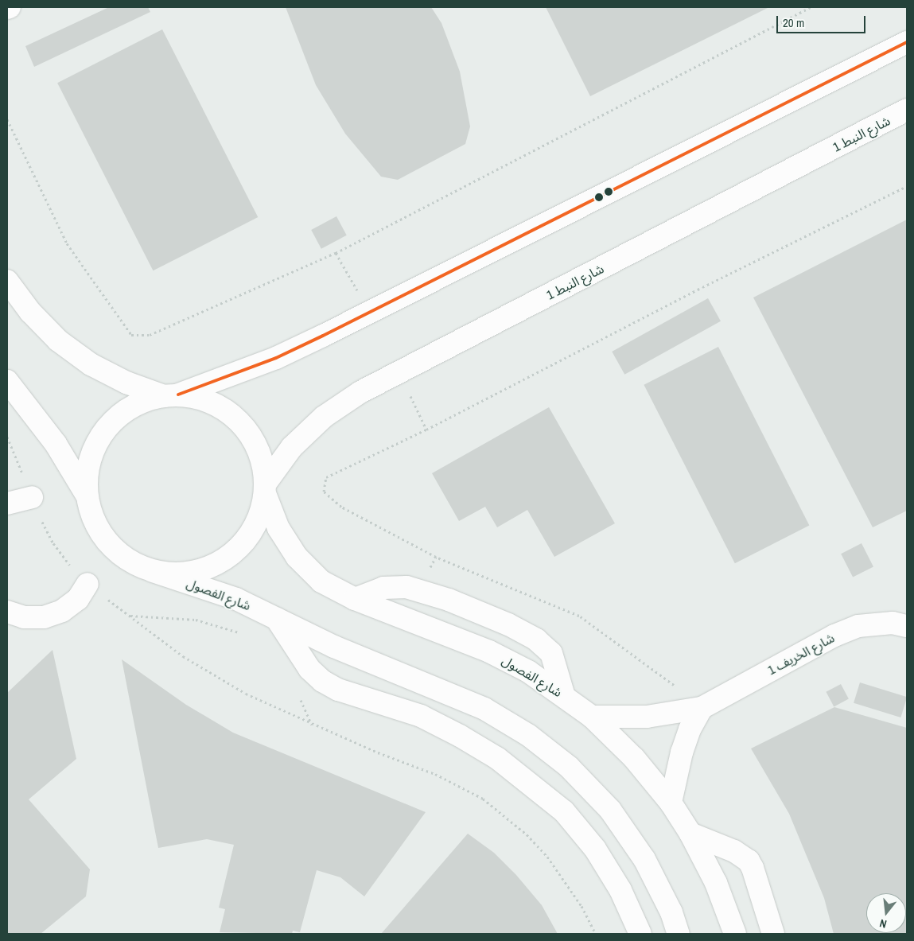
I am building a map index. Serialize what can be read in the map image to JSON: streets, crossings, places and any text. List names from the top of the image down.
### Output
{
  "streets": {
    "street": ["شارع النبط 1", "شارع الفصول", "شارع الخريف 1"]
  },
  "crossings": [
    ["شارع النبط 1", "شارع الفصول"],
    ["شارع الفصول", "شارع الخريف 1"]
  ],
  "scale_bar": "20 m",
  "north": "bottom"
}
